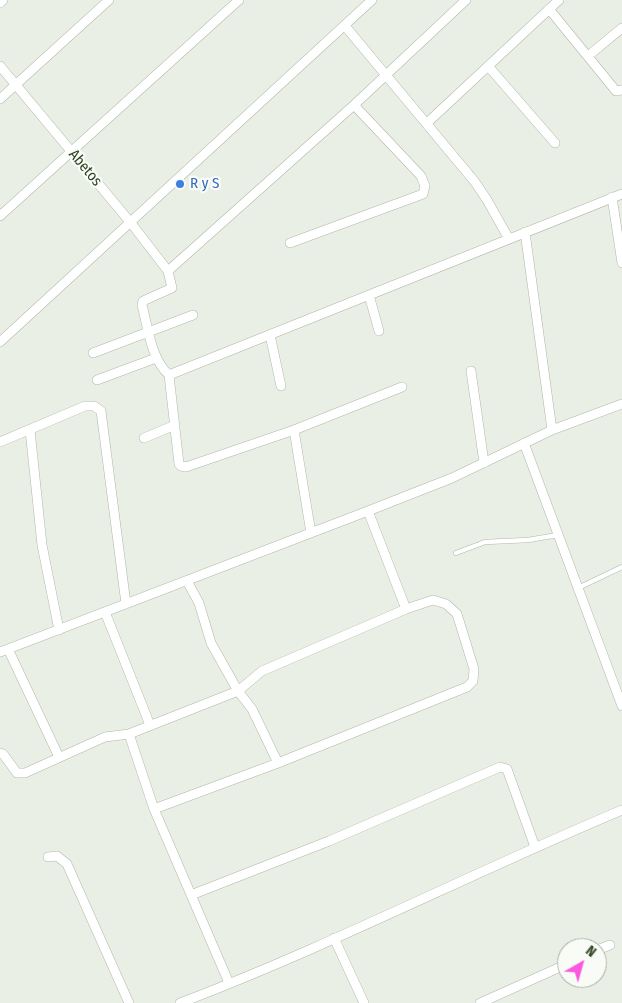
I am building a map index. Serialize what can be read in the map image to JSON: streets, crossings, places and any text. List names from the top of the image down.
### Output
{
  "streets": {
    "street": ["Abetos"]
  },
  "places": ["R y S"],
  "north": "top right"
}
